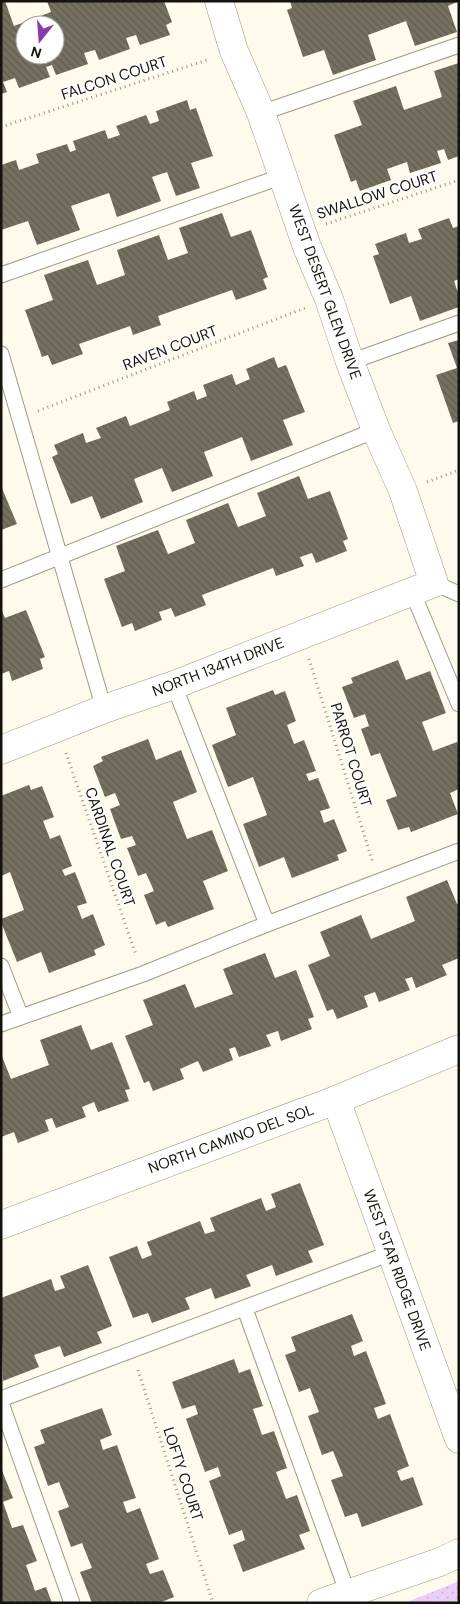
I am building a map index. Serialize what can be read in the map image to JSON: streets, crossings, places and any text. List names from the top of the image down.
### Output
{
  "streets": {
    "street": [
      "WEST DESERT GLEN DRIVE",
      "NORTH 134TH DRIVE",
      "NORTH CAMINO DEL SOL",
      "WEST STAR RIDGE DRIVE"
    ],
    "path": [
      "FALCON COURT",
      "SWALLOW COURT",
      "RAVEN COURT",
      "PARROT COURT",
      "CARDINAL COURT",
      "LOFTY COURT"
    ]
  },
  "crossings": [
    ["FALCON COURT", "WEST DESERT GLEN DRIVE"],
    ["SWALLOW COURT", "WEST DESERT GLEN DRIVE"],
    ["WEST DESERT GLEN DRIVE", "RAVEN COURT"],
    ["WEST DESERT GLEN DRIVE", "NORTH 134TH DRIVE"],
    ["NORTH 134TH DRIVE", "PARROT COURT"],
    ["NORTH 134TH DRIVE", "CARDINAL COURT"],
    ["NORTH CAMINO DEL SOL", "WEST STAR RIDGE DRIVE"]
  ],
  "north": "bottom"
}
